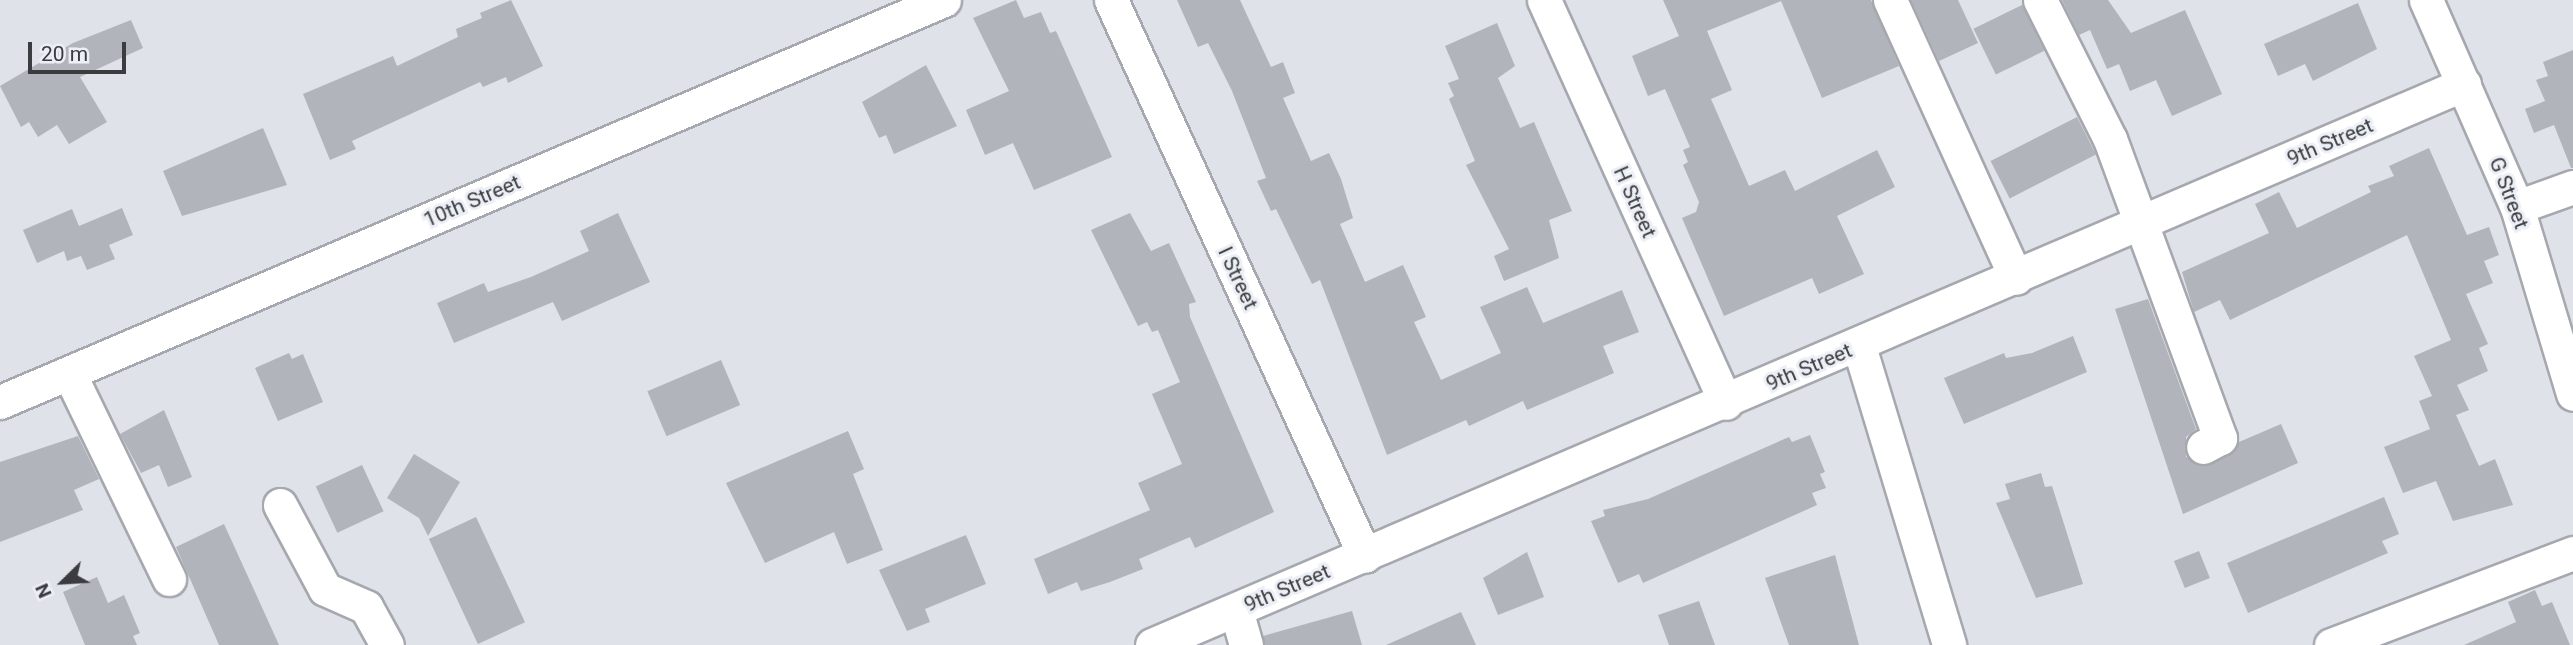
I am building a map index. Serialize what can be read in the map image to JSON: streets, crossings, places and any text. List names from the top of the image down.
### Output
{
  "streets": {
    "street": [
      "9th Street",
      "G Street",
      "10th Street",
      "H Street",
      "I Street"
    ]
  },
  "crossings": [
    ["9th Street", "G Street"],
    ["9th Street", "H Street"],
    ["9th Street", "I Street"]
  ],
  "scale_bar": "20 m",
  "north": "bottom left"
}
